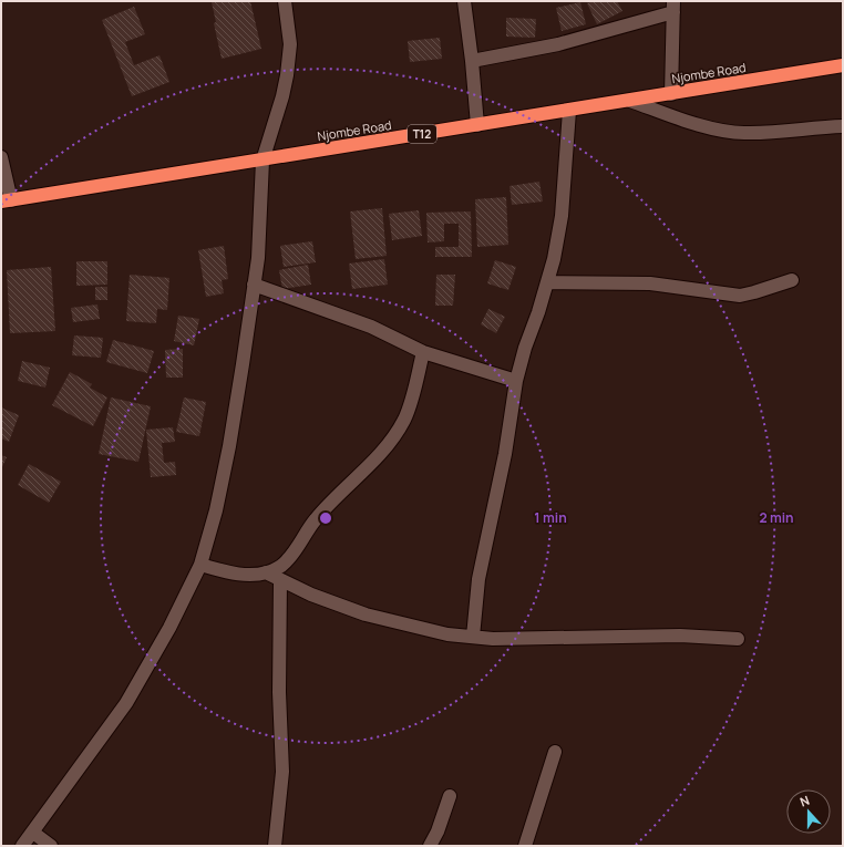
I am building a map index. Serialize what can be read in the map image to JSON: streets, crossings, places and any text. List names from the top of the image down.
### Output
{
  "streets": {
    "highway": ["Njombe Road", "T12"]
  },
  "north": "top",
  "rings": ["1 min", "2 min"]
}
